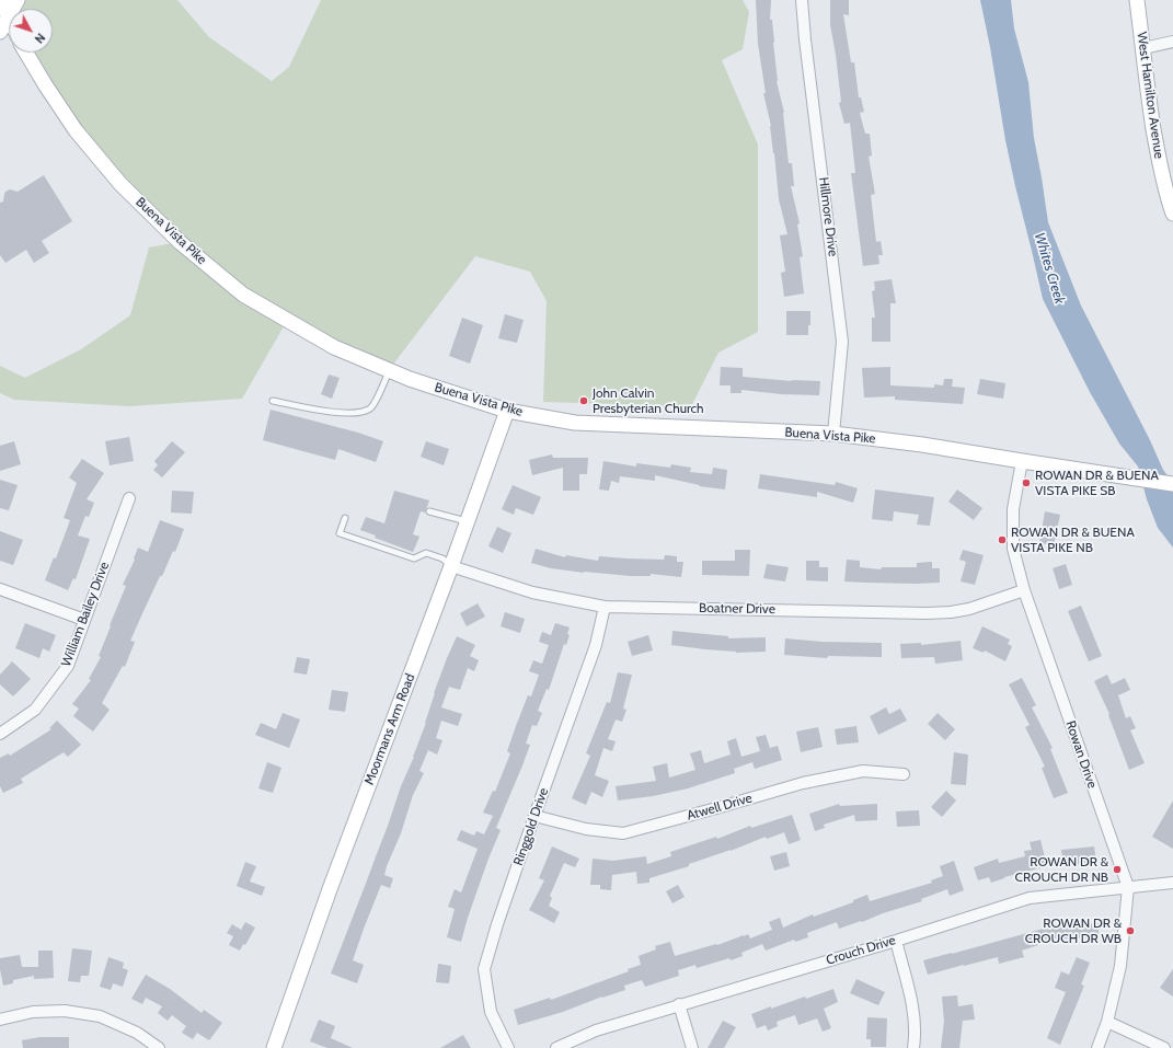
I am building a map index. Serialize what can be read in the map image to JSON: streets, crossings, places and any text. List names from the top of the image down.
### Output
{
  "streets": {
    "main road": ["West Hamilton Avenue", "Buena Vista Pike", "Moormans Arm Road"],
    "street": [
      "Hillmore Drive",
      "Boatner Drive",
      "William Bailey Drive",
      "Rowan Drive",
      "Atwell Drive",
      "Ringgold Drive",
      "Crouch Drive"
    ]
  },
  "crossings": [
    ["Hillmore Drive", "Buena Vista Pike"],
    ["Buena Vista Pike", "Moormans Arm Road"],
    ["Buena Vista Pike", "Rowan Drive"],
    ["Boatner Drive", "Moormans Arm Road"],
    ["Boatner Drive", "Rowan Drive"],
    ["Boatner Drive", "Ringgold Drive"],
    ["Rowan Drive", "Crouch Drive"],
    ["Atwell Drive", "Ringgold Drive"]
  ],
  "water": ["Whites Creek"],
  "places": [
    "John Calvin Presbyterian Church",
    "ROWAN DR & BUENA VISTA PIKE SB",
    "ROWAN DR & BUENA VISTA PIKE NB",
    "ROWAN DR & CROUCH DR NB",
    "ROWAN DR & CROUCH DR WB"
  ],
  "north": "bottom right"
}
